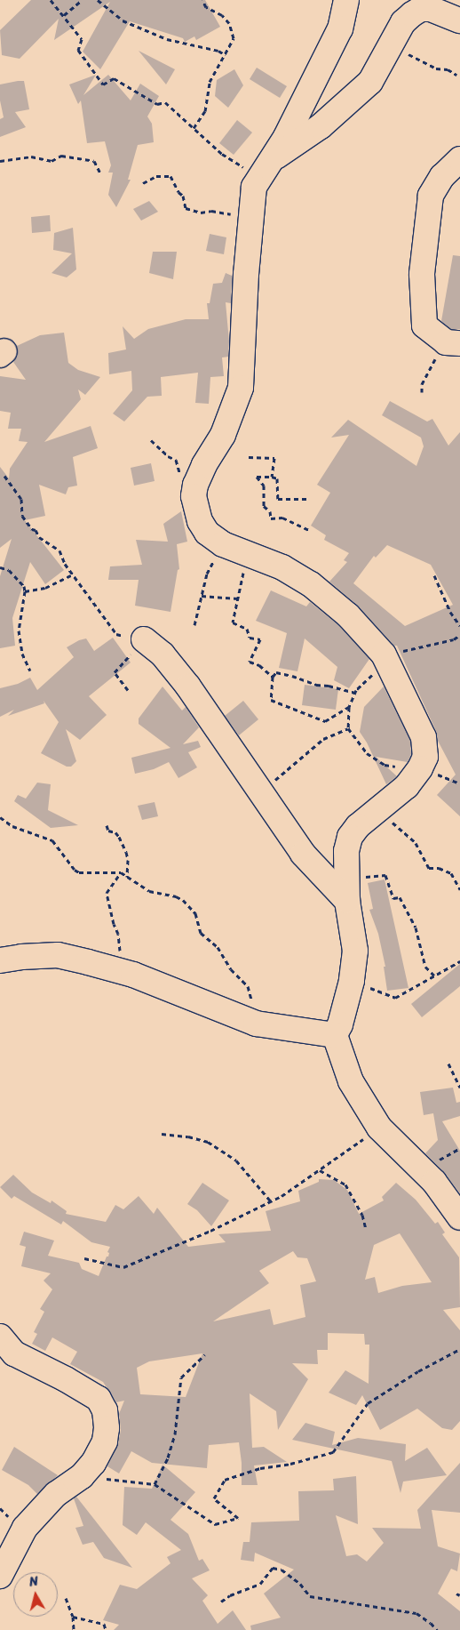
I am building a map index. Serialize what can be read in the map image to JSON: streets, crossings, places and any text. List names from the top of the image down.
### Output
{
  "north": "top"
}
